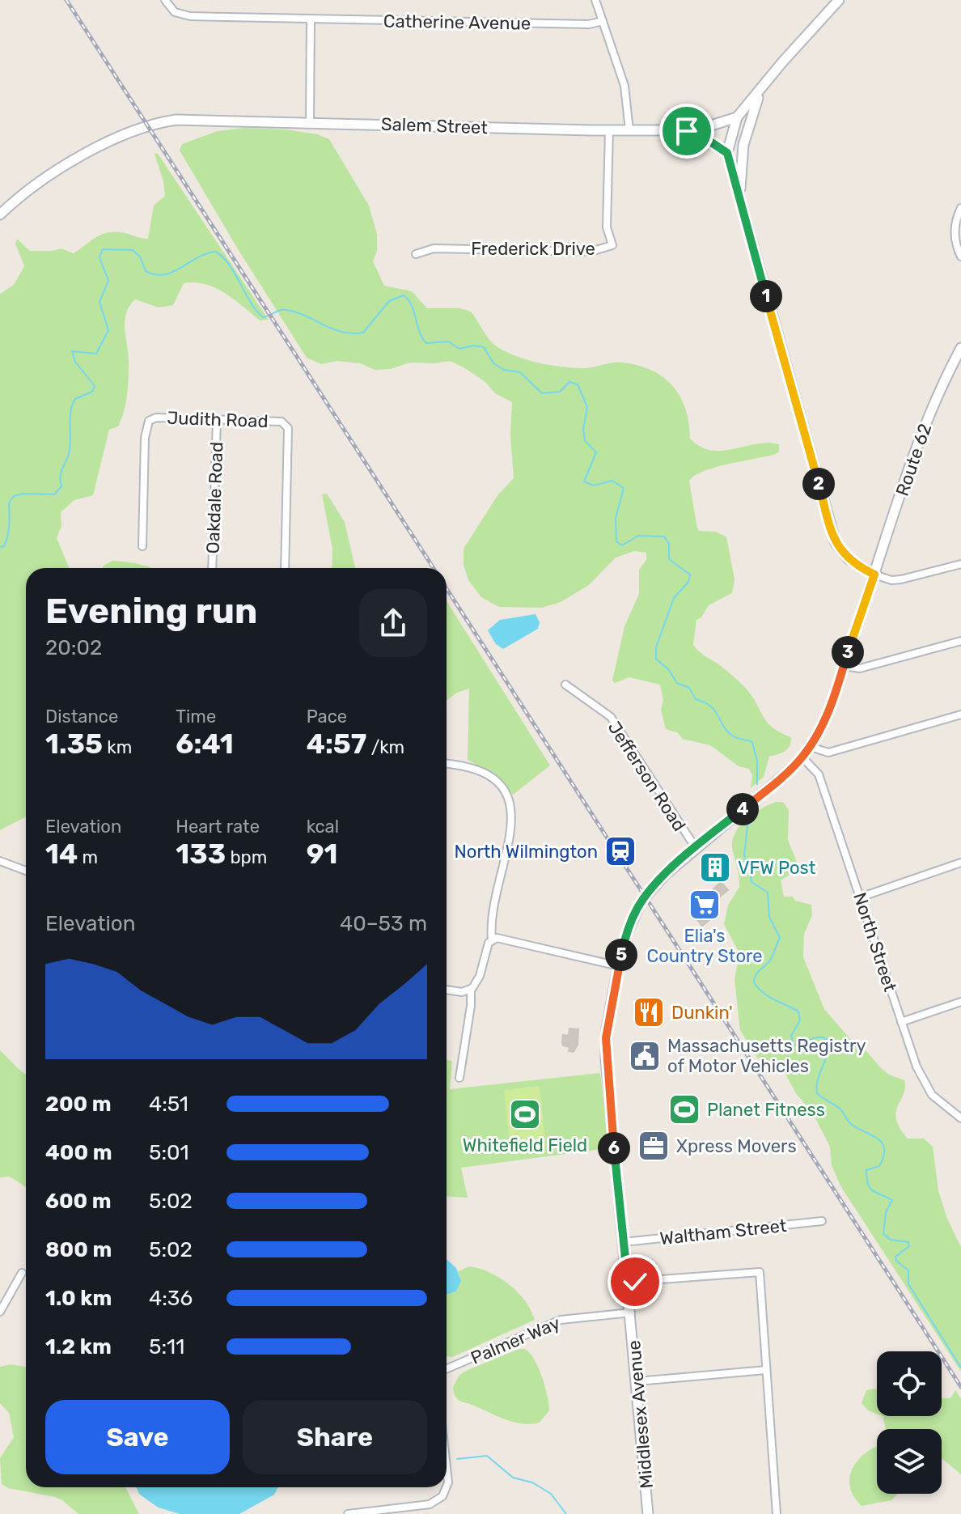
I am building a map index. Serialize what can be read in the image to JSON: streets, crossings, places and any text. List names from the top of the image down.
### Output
{
  "streets": {
    "street": [
      "Catherine Avenue",
      "Salem Street",
      "Frederick Drive",
      "Judith Road",
      "Route 62",
      "Oakdale Road",
      "Jefferson Road",
      "North Street",
      "Waltham Street",
      "Palmer Way",
      "Middlesex Avenue"
    ]
  },
  "crossings": [
    ["Salem Street", "Frederick Drive"],
    ["Judith Road", "Oakdale Road"],
    ["Route 62", "Middlesex Avenue"],
    ["Jefferson Road", "Middlesex Avenue"],
    ["North Street", "Middlesex Avenue"],
    ["Waltham Street", "Middlesex Avenue"],
    ["Palmer Way", "Middlesex Avenue"]
  ],
  "places": {
    "station": ["North Wilmington"],
    "building": ["VFW Post"],
    "supermarket": ["Elia's Country Store"],
    "restaurant": ["Dunkin'"],
    "public building": ["Massachusetts Registry of Motor Vehicles"],
    "sports": ["Planet Fitness", "Whitefield Field"],
    "office": ["Xpress Movers"]
  },
  "page": {
    "pins": [
      "1",
      "2",
      "3",
      "4",
      "5",
      "6"
    ],
    "heading": ["Evening run", "20:02"],
    "stats": [
      ["Distance", "1.35 km"],
      ["Time", "6:41"],
      ["Pace", "4:57 /km"],
      ["Elevation", "14 m"],
      ["Heart rate", "133 bpm"],
      ["kcal", "91"]
    ],
    "chart": ["Elevation", "40–53 m"],
    "list": [
      {
        "name": "200 m",
        "note": "4:51"
      },
      {
        "name": "400 m",
        "note": "5:01"
      },
      {
        "name": "600 m",
        "note": "5:02"
      },
      {
        "name": "800 m",
        "note": "5:02"
      },
      {
        "name": "1.0 km",
        "note": "4:36"
      },
      {
        "name": "1.2 km",
        "note": "5:11"
      }
    ],
    "buttons": ["Save", "Share"]
  }
}
